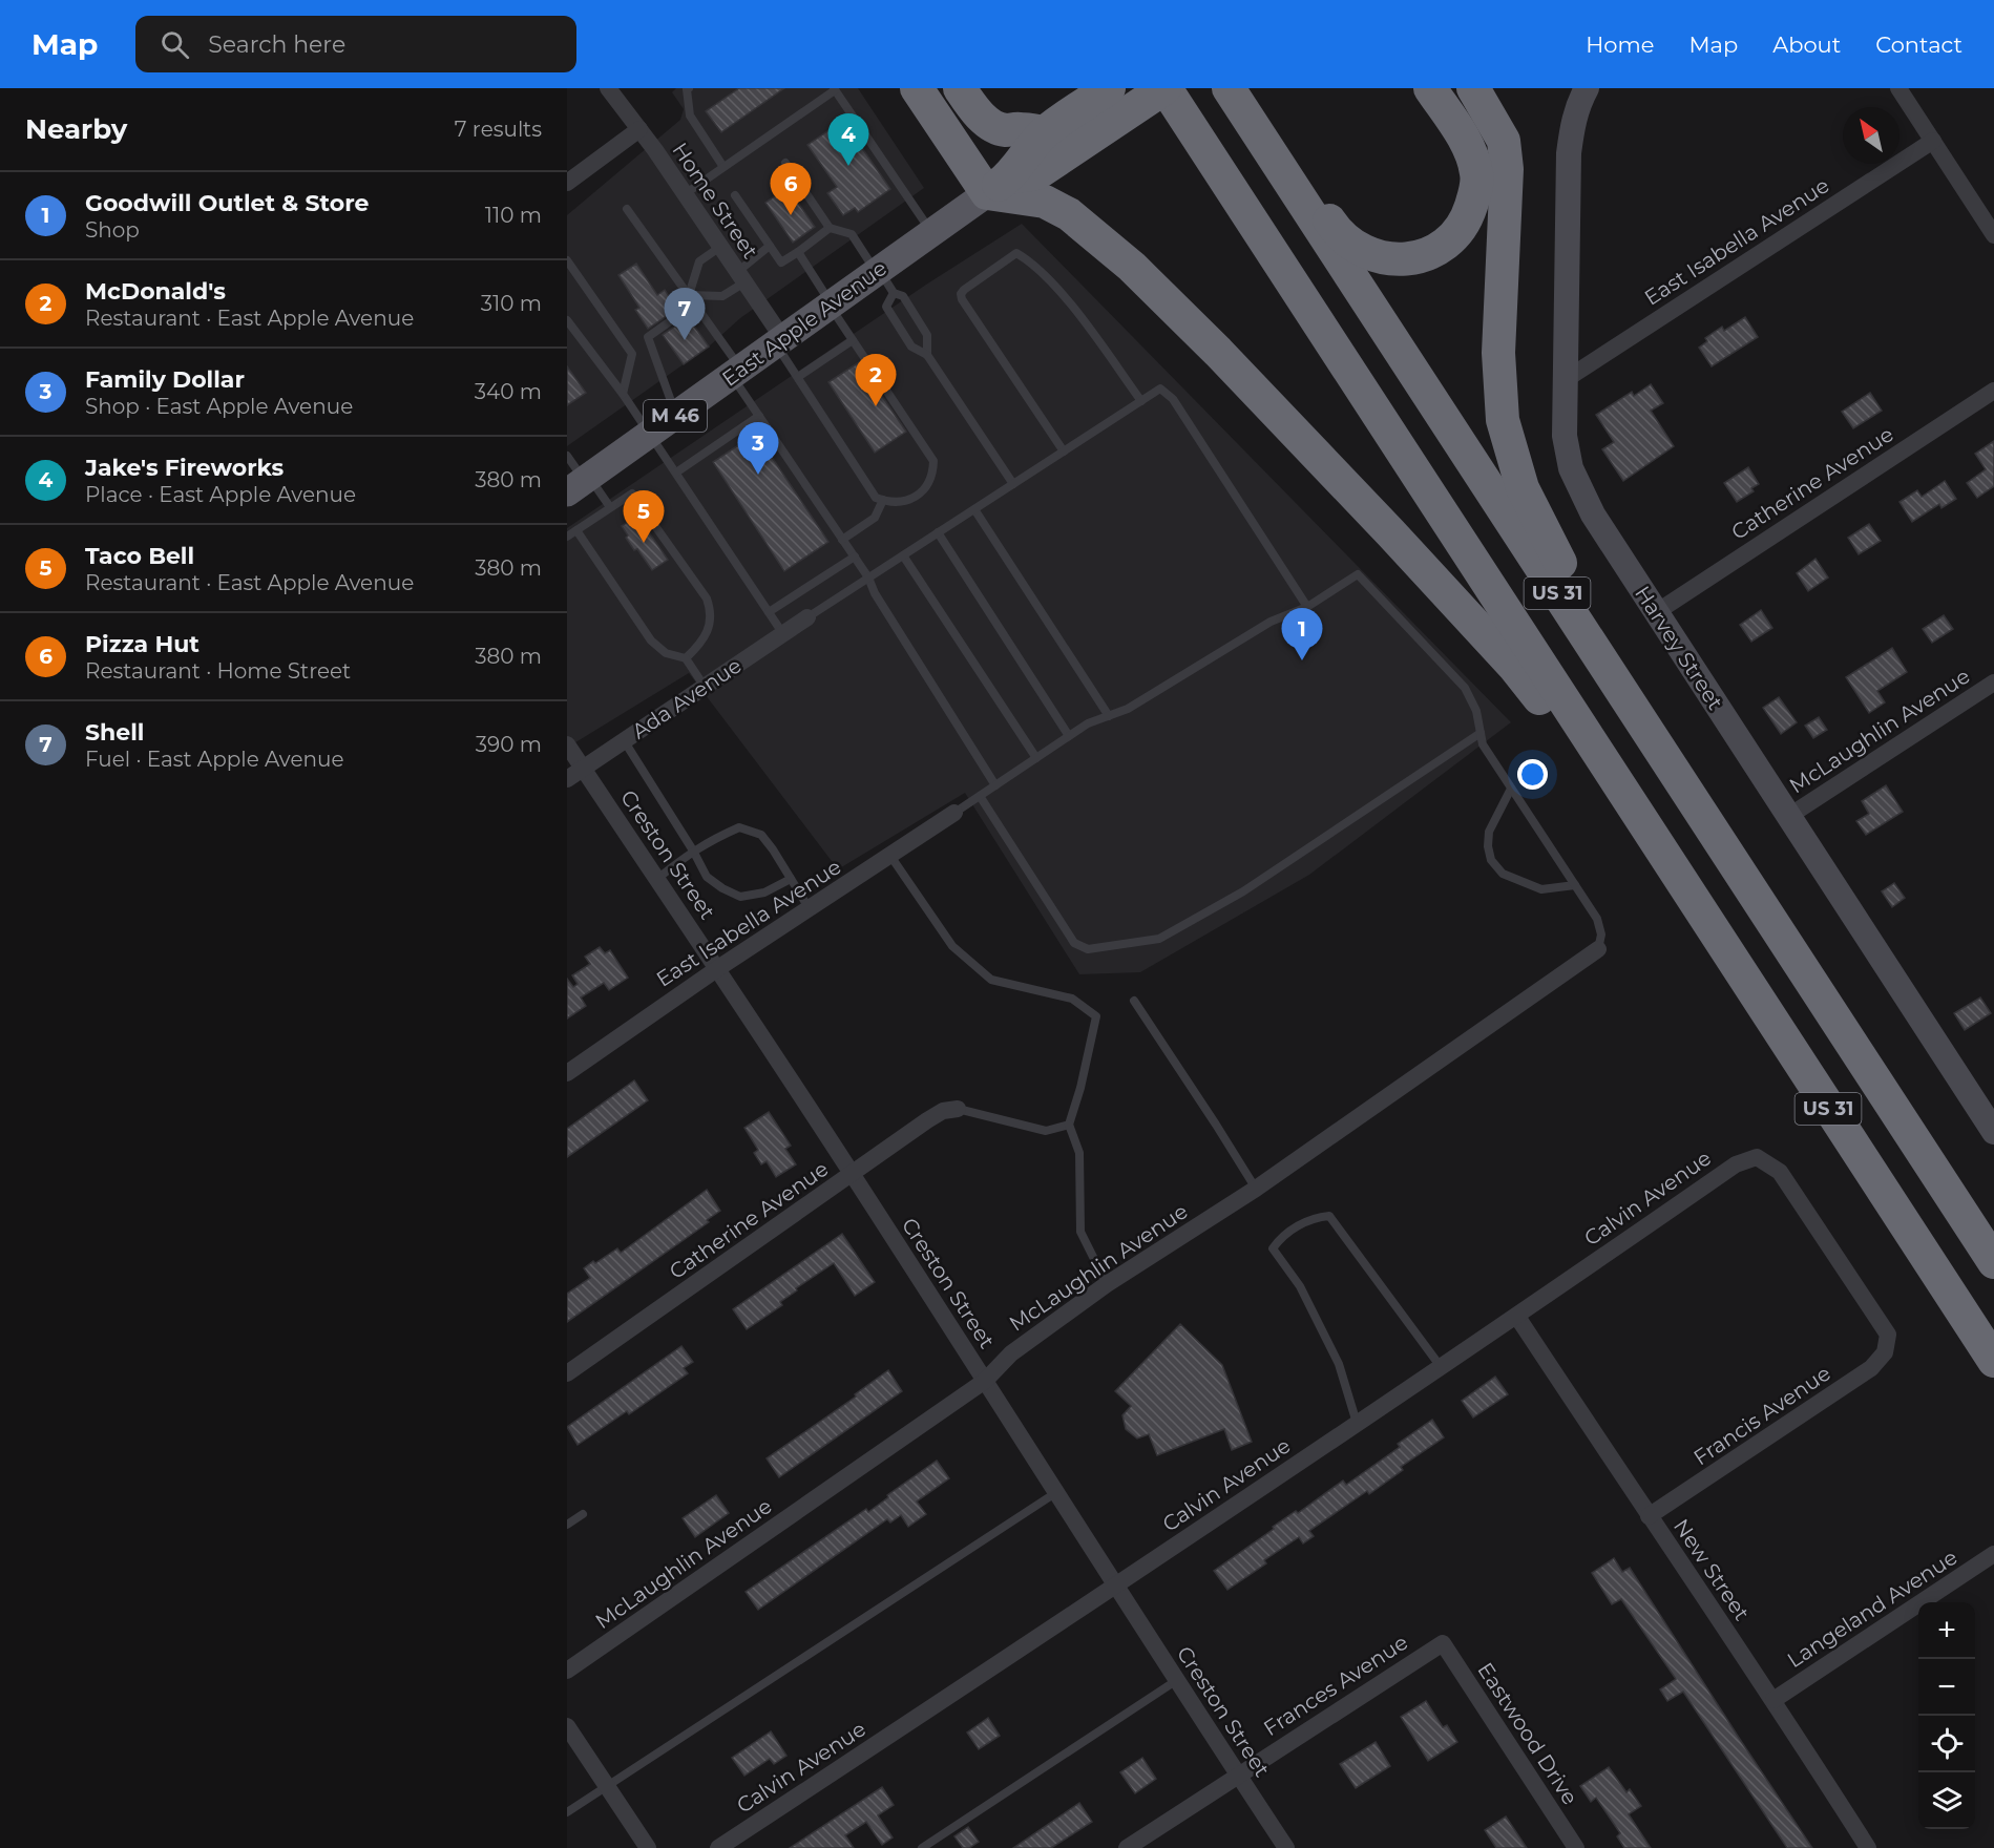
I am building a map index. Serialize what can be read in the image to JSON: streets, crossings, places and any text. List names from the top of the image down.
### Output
{
  "streets": {
    "highway": ["East Apple Avenue", "M 46", "US 31"],
    "street": [
      "Home Street",
      "East Isabella Avenue",
      "Catherine Avenue",
      "Harvey Street",
      "Ada Avenue",
      "McLaughlin Avenue",
      "Creston Street",
      "Calvin Avenue",
      "Francis Avenue",
      "New Street",
      "Langeland Avenue",
      "Frances Avenue",
      "Eastwood Drive"
    ]
  },
  "crossings": [
    ["Home Street", "East Apple Avenue"],
    ["East Isabella Avenue", "Harvey Street"],
    ["East Isabella Avenue", "Creston Street"],
    ["East Apple Avenue", "US 31"],
    ["Catherine Avenue", "Harvey Street"],
    ["Catherine Avenue", "Creston Street"],
    ["Harvey Street", "McLaughlin Avenue"],
    ["Ada Avenue", "Creston Street"],
    ["McLaughlin Avenue", "Creston Street"],
    ["Creston Street", "Calvin Avenue"],
    ["Creston Street", "Frances Avenue"],
    ["Calvin Avenue", "Francis Avenue"],
    ["Calvin Avenue", "New Street"],
    ["Francis Avenue", "New Street"],
    ["New Street", "Langeland Avenue"],
    ["Frances Avenue", "Eastwood Drive"]
  ],
  "north": "top left",
  "page": {
    "header": "Map",
    "search": "Search here",
    "nav": [
      "Home",
      "Map",
      "About",
      "Contact"
    ],
    "heading": ["Nearby", "7 results"],
    "pins": [
      "4",
      "6",
      "7",
      "2",
      "3",
      "5",
      "1"
    ],
    "list": [
      {
        "mark": "1",
        "name": "Goodwill Outlet & Store",
        "note": "Shop",
        "value": "110 m"
      },
      {
        "mark": "2",
        "name": "McDonald's",
        "note": "Restaurant · East Apple Avenue",
        "value": "310 m"
      },
      {
        "mark": "3",
        "name": "Family Dollar",
        "note": "Shop · East Apple Avenue",
        "value": "340 m"
      },
      {
        "mark": "4",
        "name": "Jake's Fireworks",
        "note": "Place · East Apple Avenue",
        "value": "380 m"
      },
      {
        "mark": "5",
        "name": "Taco Bell",
        "note": "Restaurant · East Apple Avenue",
        "value": "380 m"
      },
      {
        "mark": "6",
        "name": "Pizza Hut",
        "note": "Restaurant · Home Street",
        "value": "380 m"
      },
      {
        "mark": "7",
        "name": "Shell",
        "note": "Fuel · East Apple Avenue",
        "value": "390 m"
      }
    ],
    "map_buttons": ["+", "−"]
  }
}
